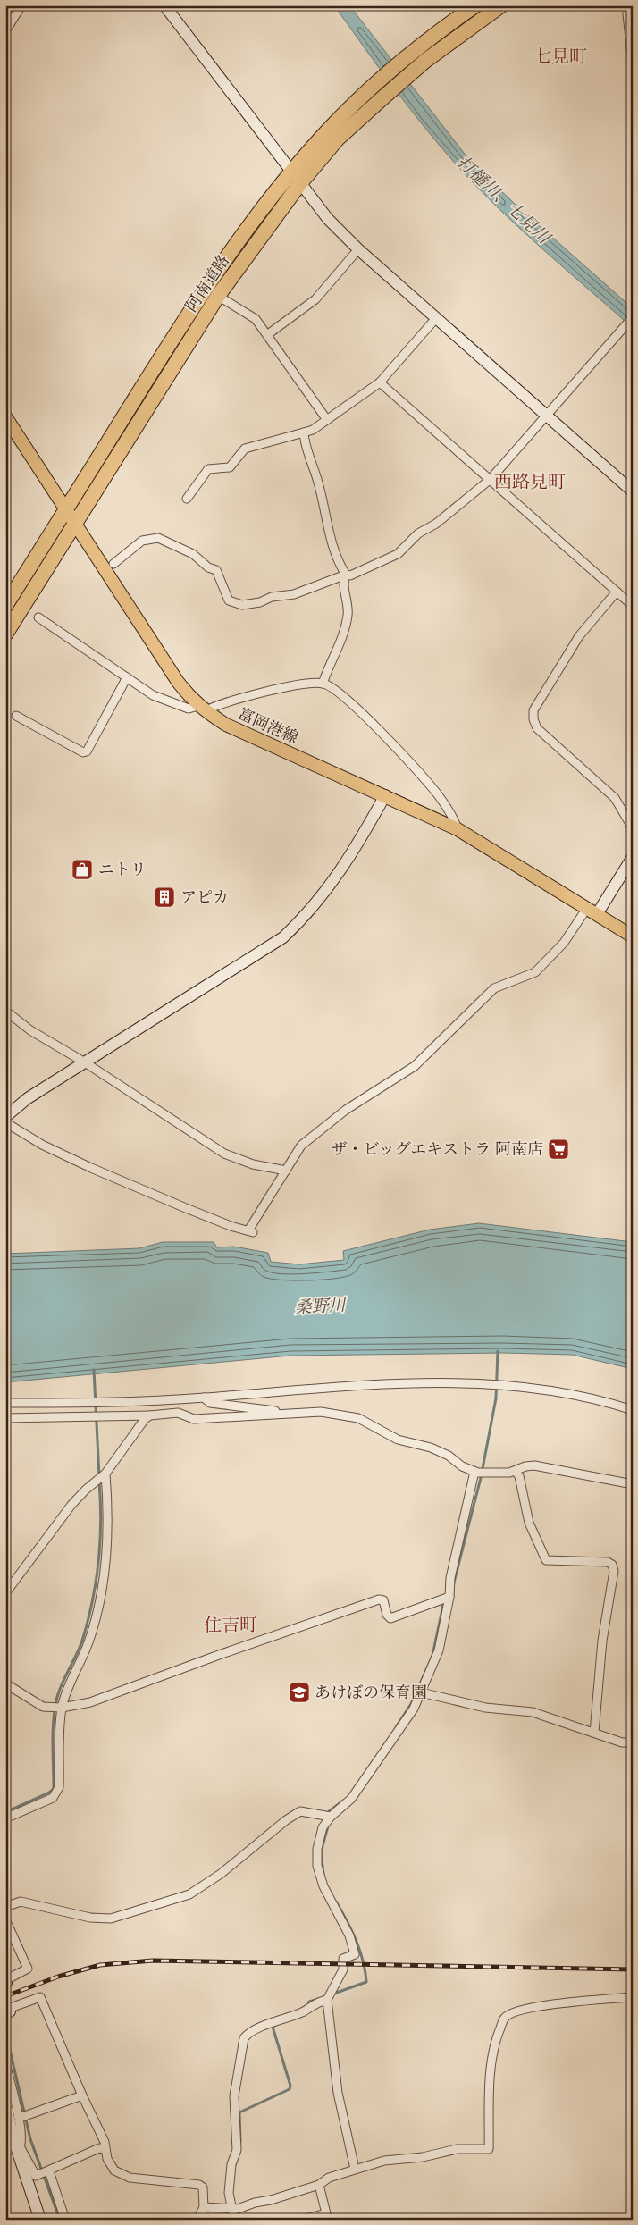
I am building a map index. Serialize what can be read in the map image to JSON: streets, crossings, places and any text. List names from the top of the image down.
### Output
{
  "streets": {
    "highway": ["阿南道路"],
    "main road": ["富岡港線"]
  },
  "crossings": [
    ["阿南道路", "富岡港線"]
  ],
  "districts": ["七見町", "西路見町", "住吉町"],
  "water": ["打樋川、七見川", "桑野川"],
  "places": {
    "shop": ["ニトリ"],
    "building": ["アピカ"],
    "supermarket": ["ザ・ビッグエキストラ 阿南店"],
    "school or university": ["あけぼの保育園"]
  }
}
